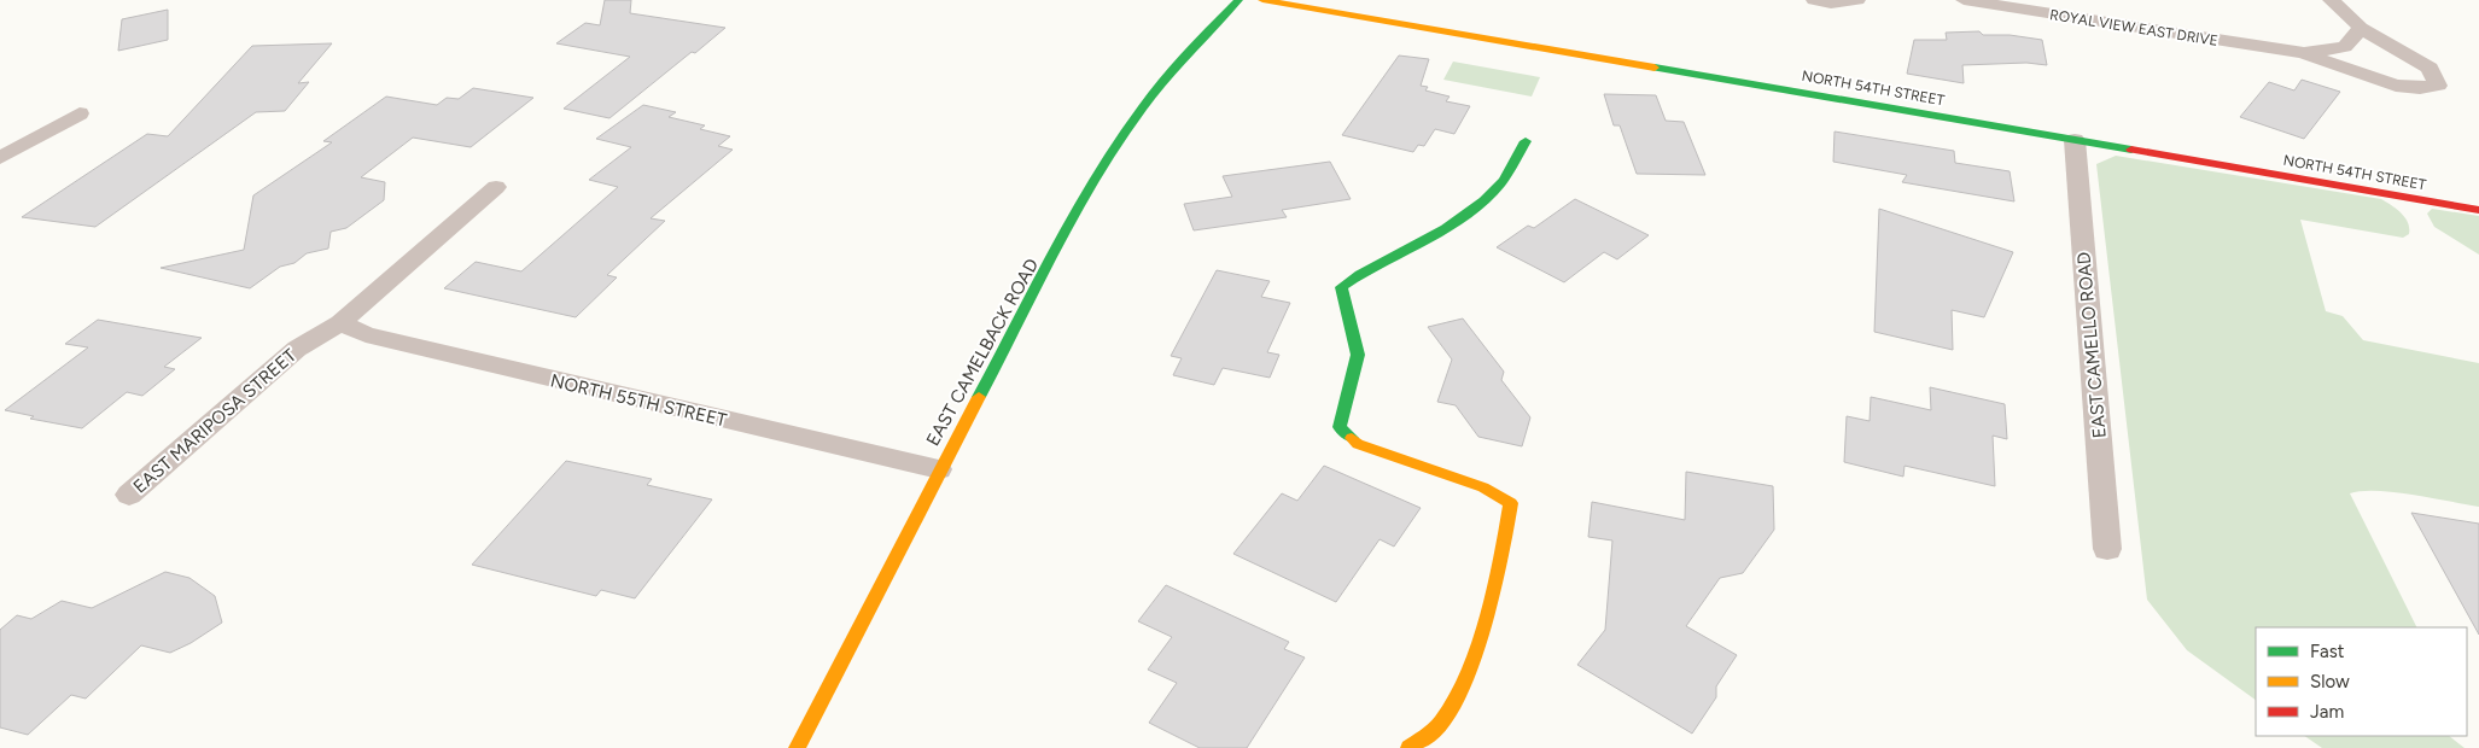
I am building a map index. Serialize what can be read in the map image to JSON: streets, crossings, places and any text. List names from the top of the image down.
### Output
{
  "streets": {
    "street": [
      "ROYAL VIEW EAST DRIVE",
      "NORTH 54TH STREET",
      "EAST CAMELLO ROAD",
      "EAST CAMELBACK ROAD",
      "NORTH 55TH STREET",
      "EAST MARIPOSA STREET"
    ]
  },
  "crossings": [
    ["NORTH 54TH STREET", "EAST CAMELLO ROAD"],
    ["EAST CAMELBACK ROAD", "NORTH 55TH STREET"],
    ["NORTH 55TH STREET", "EAST MARIPOSA STREET"]
  ],
  "legend": ["Fast", "Slow", "Jam"]
}
